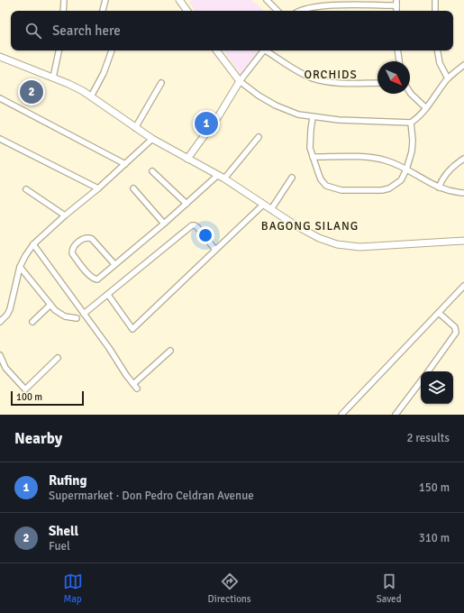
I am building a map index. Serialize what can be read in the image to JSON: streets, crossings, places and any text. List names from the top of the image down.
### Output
{
  "districts": ["ORCHIDS", "BAGONG SILANG"],
  "scale_bar": "100 m",
  "north": "bottom right",
  "page": {
    "search": "Search here",
    "pins": ["2", "1"],
    "scale": "100 m",
    "heading": ["Nearby", "2 results"],
    "list": [
      {
        "mark": "1",
        "name": "Rufing",
        "note": "Supermarket · Don Pedro Celdran Avenue",
        "value": "150 m"
      },
      {
        "mark": "2",
        "name": "Shell",
        "note": "Fuel",
        "value": "310 m"
      }
    ],
    "nav": ["Map", "Directions", "Saved"]
  }
}
